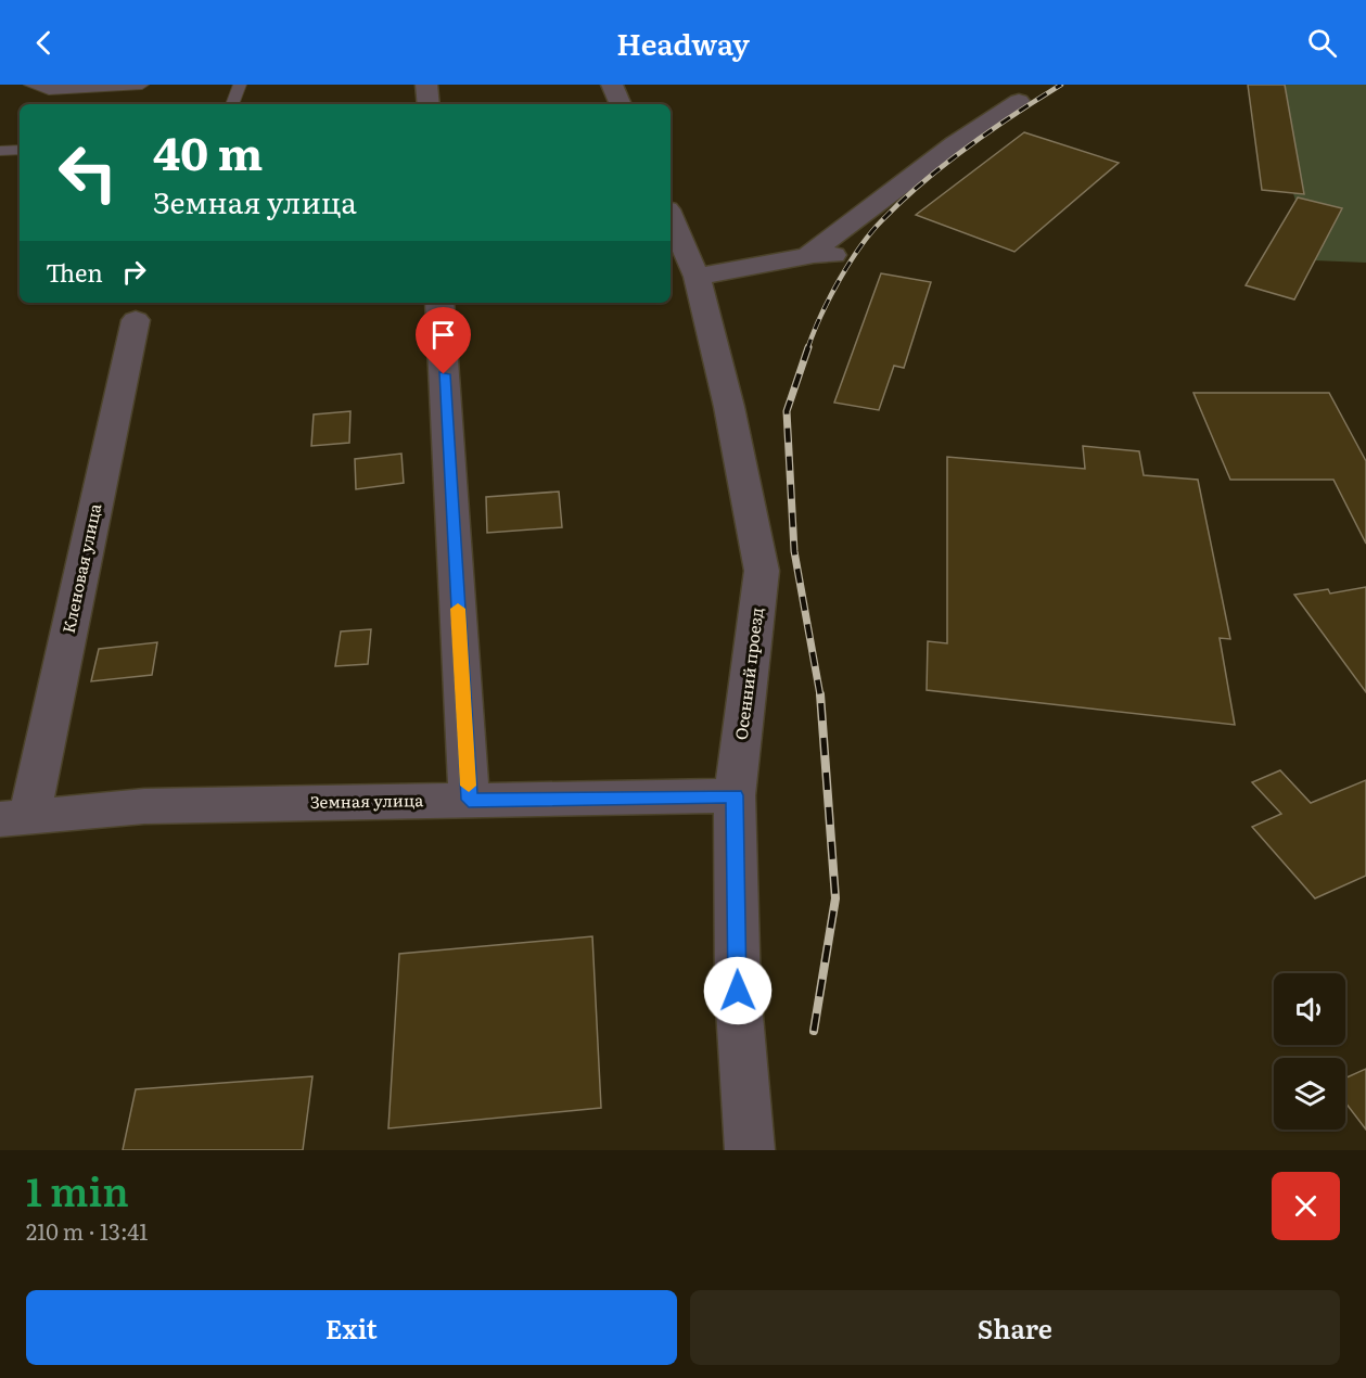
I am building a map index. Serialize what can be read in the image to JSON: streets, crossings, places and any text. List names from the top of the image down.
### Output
{
  "streets": {
    "street": ["Кленовая улица", "Осенний проезд", "Земная улица"]
  },
  "crossings": [
    ["Кленовая улица", "Земная улица"],
    ["Осенний проезд", "Земная улица"]
  ],
  "page": {
    "header": "Headway",
    "turn": ["40 m", "Земная улица"],
    "then": "Then",
    "heading": ["1 min", "210 m · 13:41"],
    "buttons": ["Exit", "Share"]
  }
}
